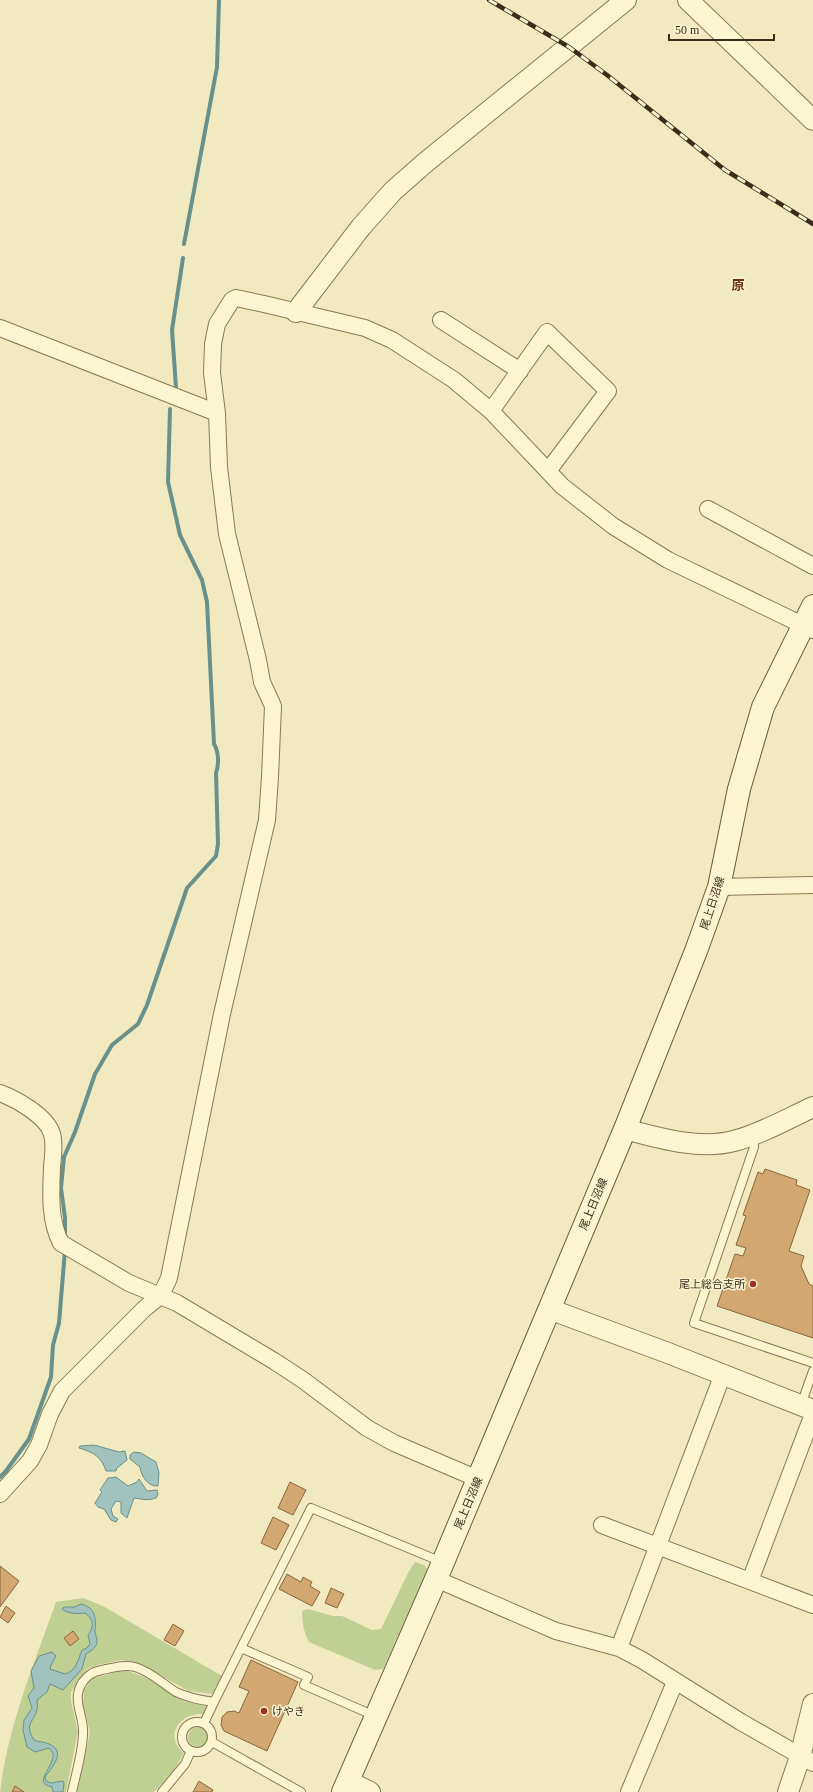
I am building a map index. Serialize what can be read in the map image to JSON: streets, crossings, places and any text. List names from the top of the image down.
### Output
{
  "streets": {
    "main road": ["尾上日沼線"]
  },
  "districts": ["原"],
  "places": ["尾上総合支所", "けやき"],
  "scale_bar": "50 m"
}
